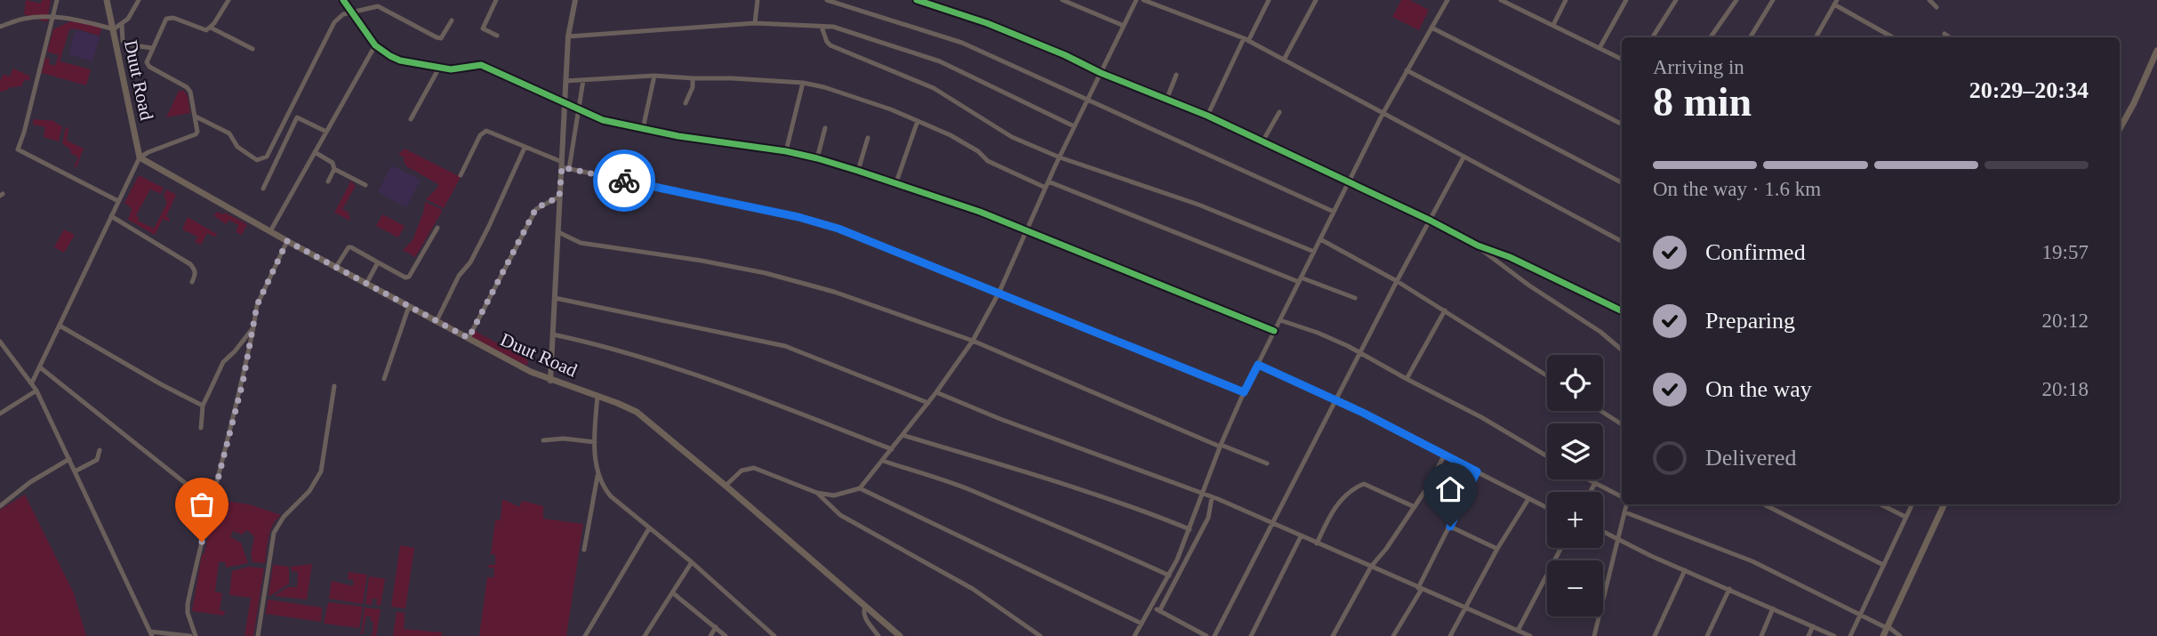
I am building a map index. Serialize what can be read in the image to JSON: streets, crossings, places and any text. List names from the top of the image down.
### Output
{
  "streets": {
    "main road": ["Duut Road"]
  },
  "page": {
    "heading": ["8 min", "Arriving in", "20:29–20:34"],
    "bar": "On the way · 1.6 km",
    "list": [
      ["Confirmed", "19:57"],
      ["Preparing", "20:12"],
      ["On the way", "20:18"],
      "Delivered"
    ],
    "map_buttons": ["+", "−"]
  }
}
